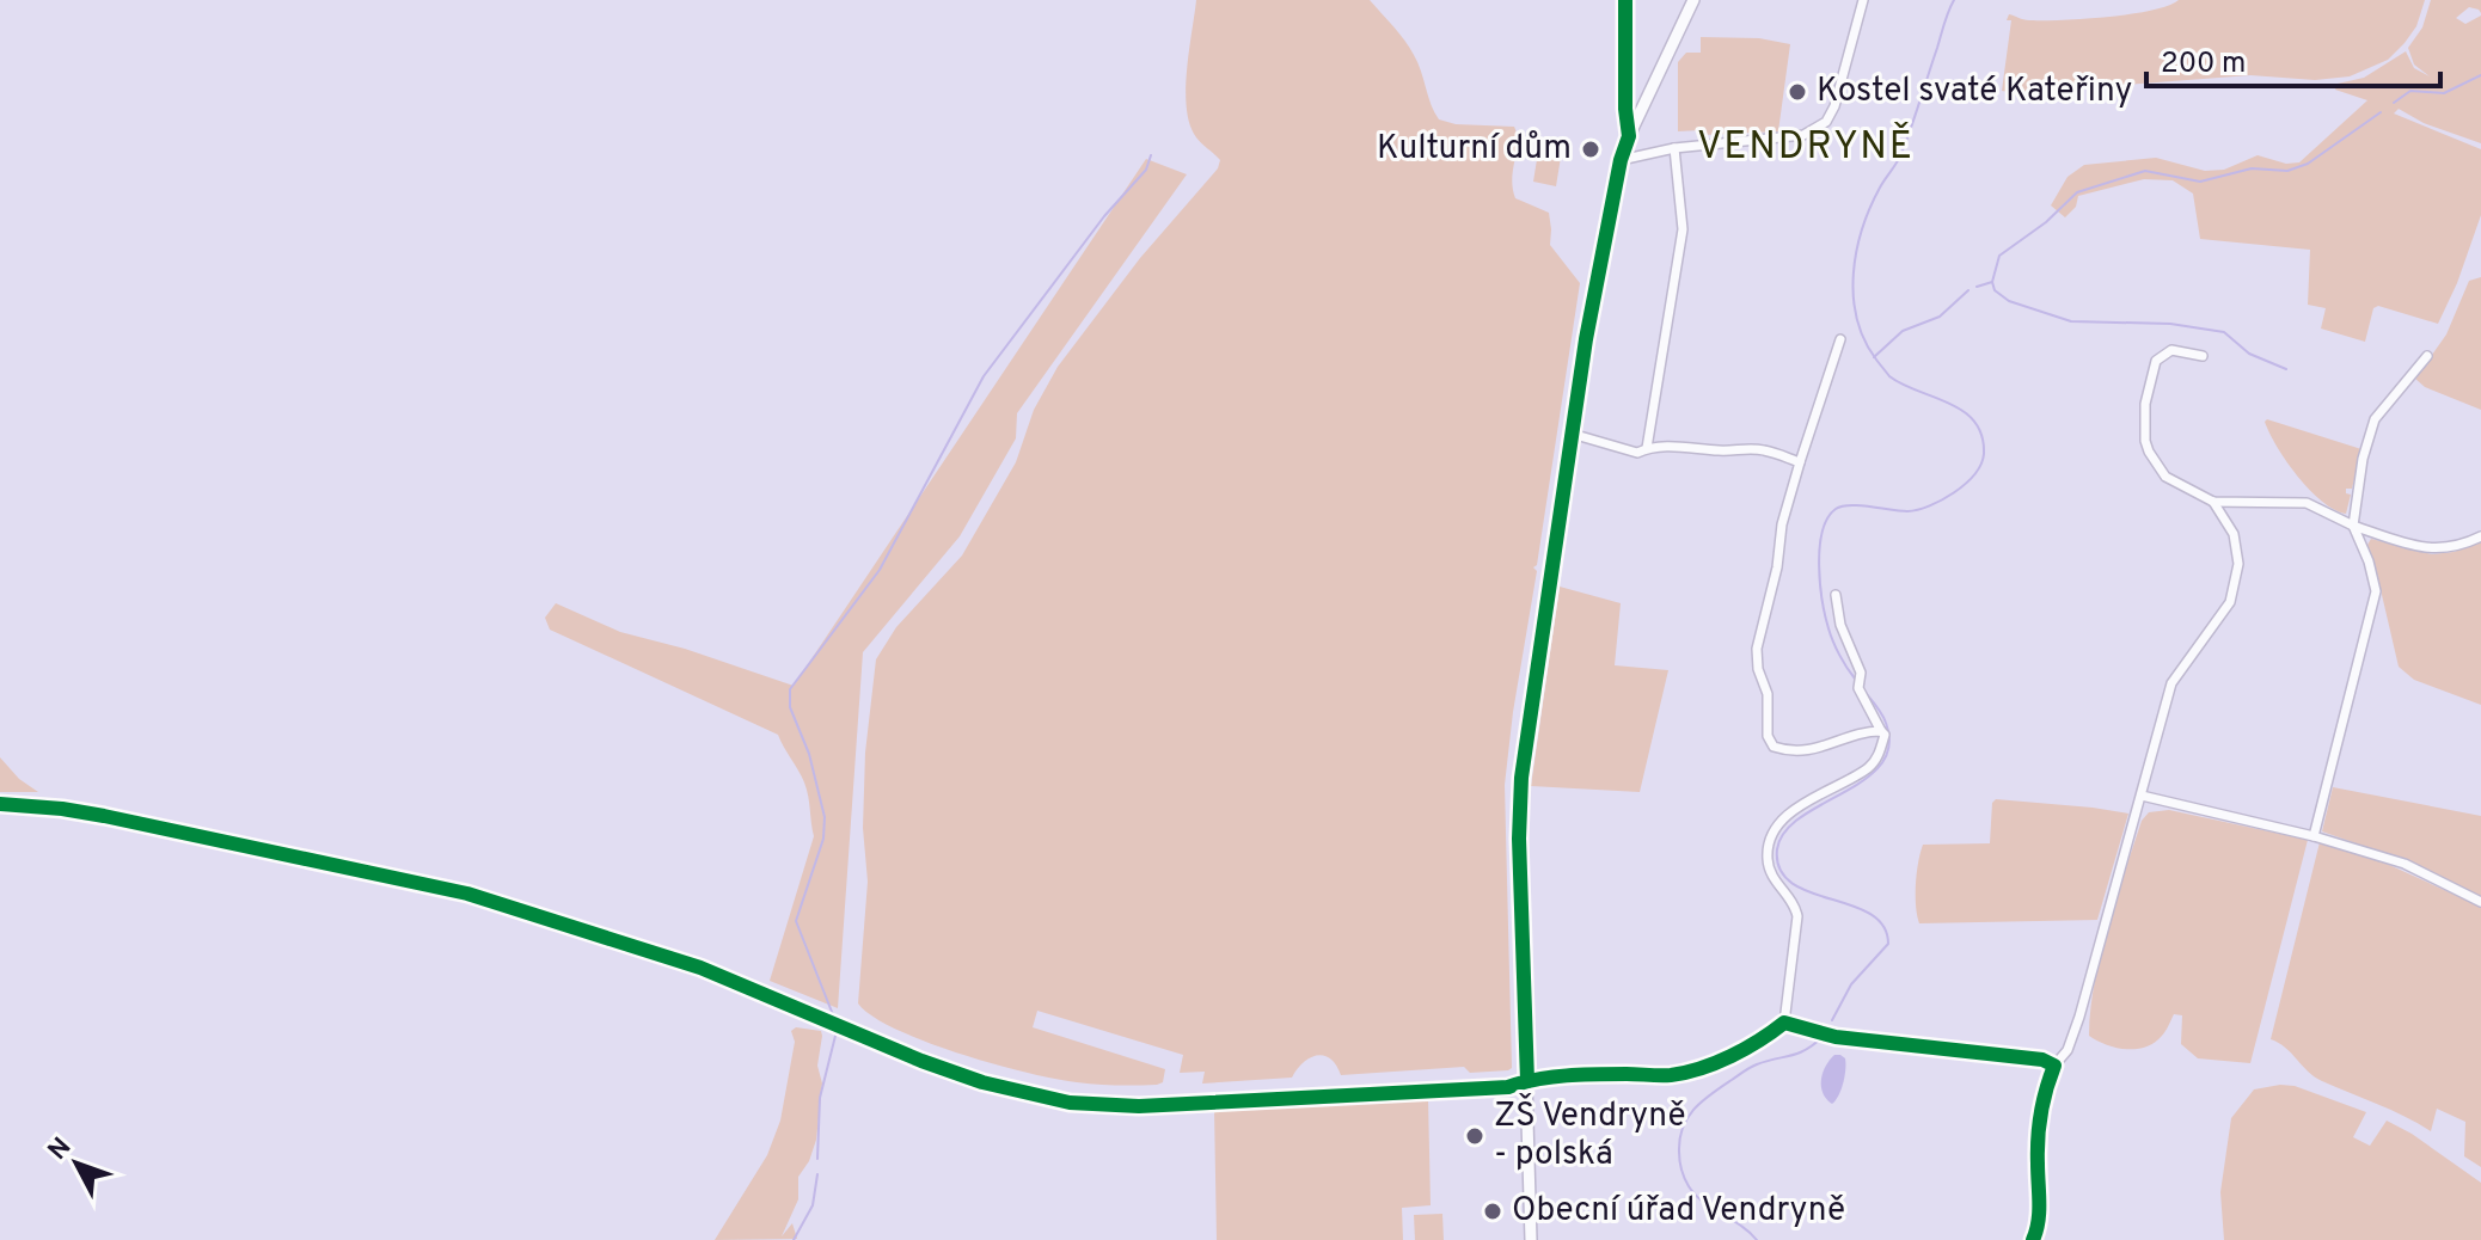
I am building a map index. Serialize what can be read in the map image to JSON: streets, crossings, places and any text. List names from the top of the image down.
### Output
{
  "districts": ["VENDRYNĚ"],
  "places": [
    "Kostel svaté Kateřiny",
    "Kulturní dům",
    "ZŠ Vendryně - polská",
    "Obecní úřad Vendryně"
  ],
  "scale_bar": "200 m",
  "north": "top left"
}
